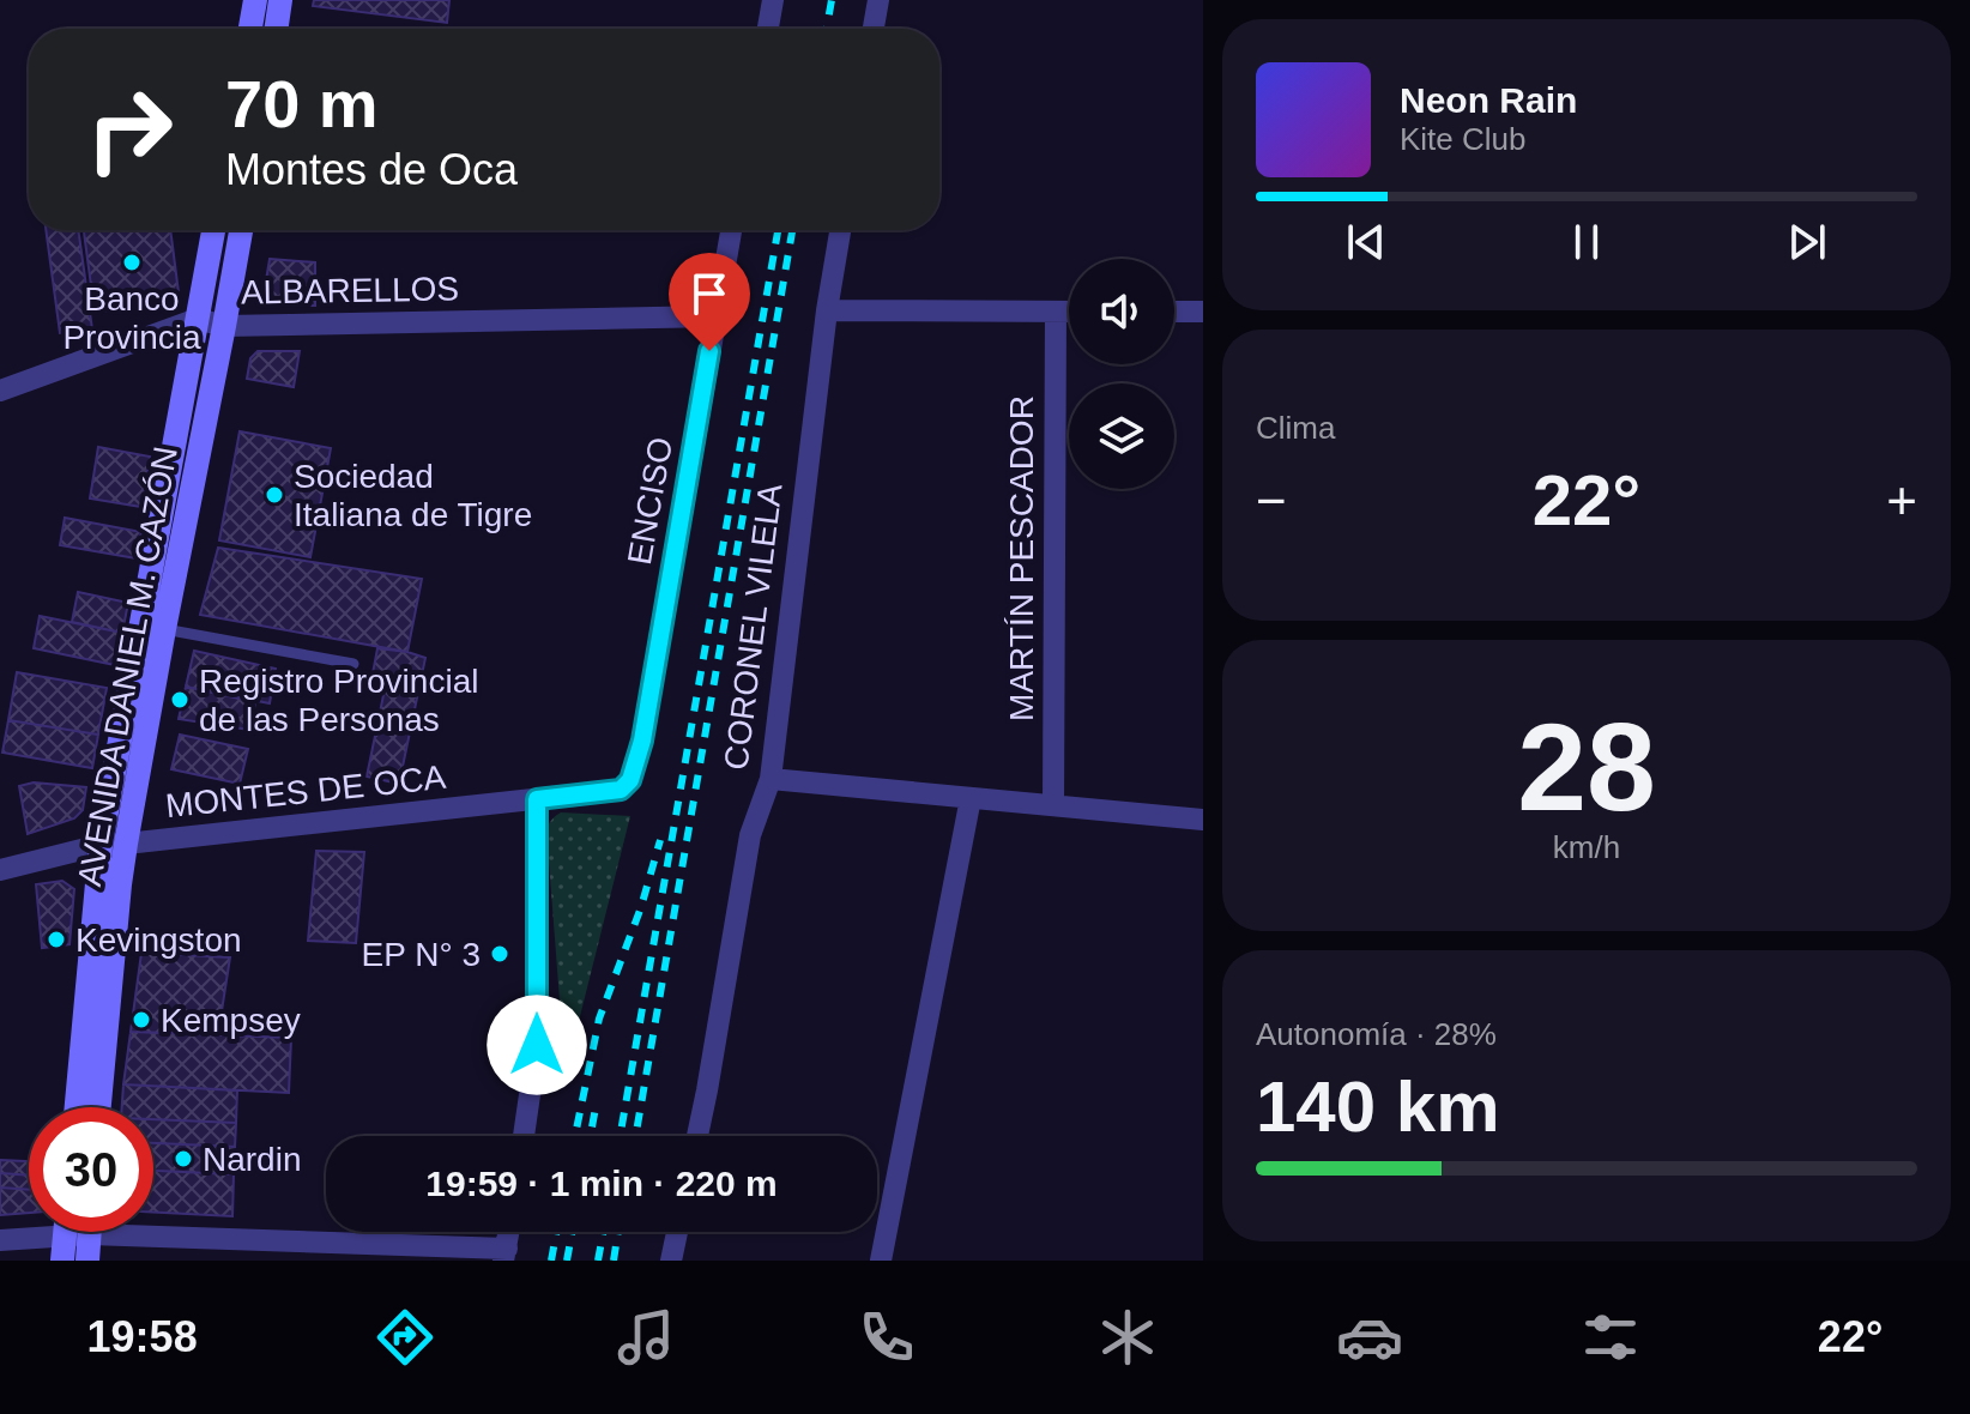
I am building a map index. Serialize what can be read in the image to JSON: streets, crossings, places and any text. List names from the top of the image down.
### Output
{
  "streets": {
    "main road": ["AVENIDA DANIEL M. CAZÓN"],
    "street": [
      "ALBARELLOS",
      "ENCISO",
      "MARTÍN PESCADOR",
      "CORONEL VILELA",
      "MONTES DE OCA"
    ]
  },
  "crossings": [
    ["ALBARELLOS", "ENCISO"],
    ["ALBARELLOS", "AVENIDA DANIEL M. CAZÓN"],
    ["ENCISO", "MONTES DE OCA"],
    ["AVENIDA DANIEL M. CAZÓN", "MONTES DE OCA"]
  ],
  "places": [
    "Banco Provincia",
    "Sociedad Italiana de Tigre",
    "Registro Provincial de las Personas",
    "Kevingston",
    "EP N° 3",
    "Kempsey",
    "Nardin"
  ],
  "page": {
    "turn": ["70 m", "Montes de Oca"],
    "song": ["Neon Rain", "Kite Club"],
    "tile": [
      "Clima",
      ["28", "km/h"],
      ["Autonomía · 28%", "140 km"]
    ],
    "heat": ["−", "22°", "+"],
    "limit": "30",
    "trip": "19:59 · 1 min · 220 m",
    "tabs": ["19:58", "22°"]
  }
}
